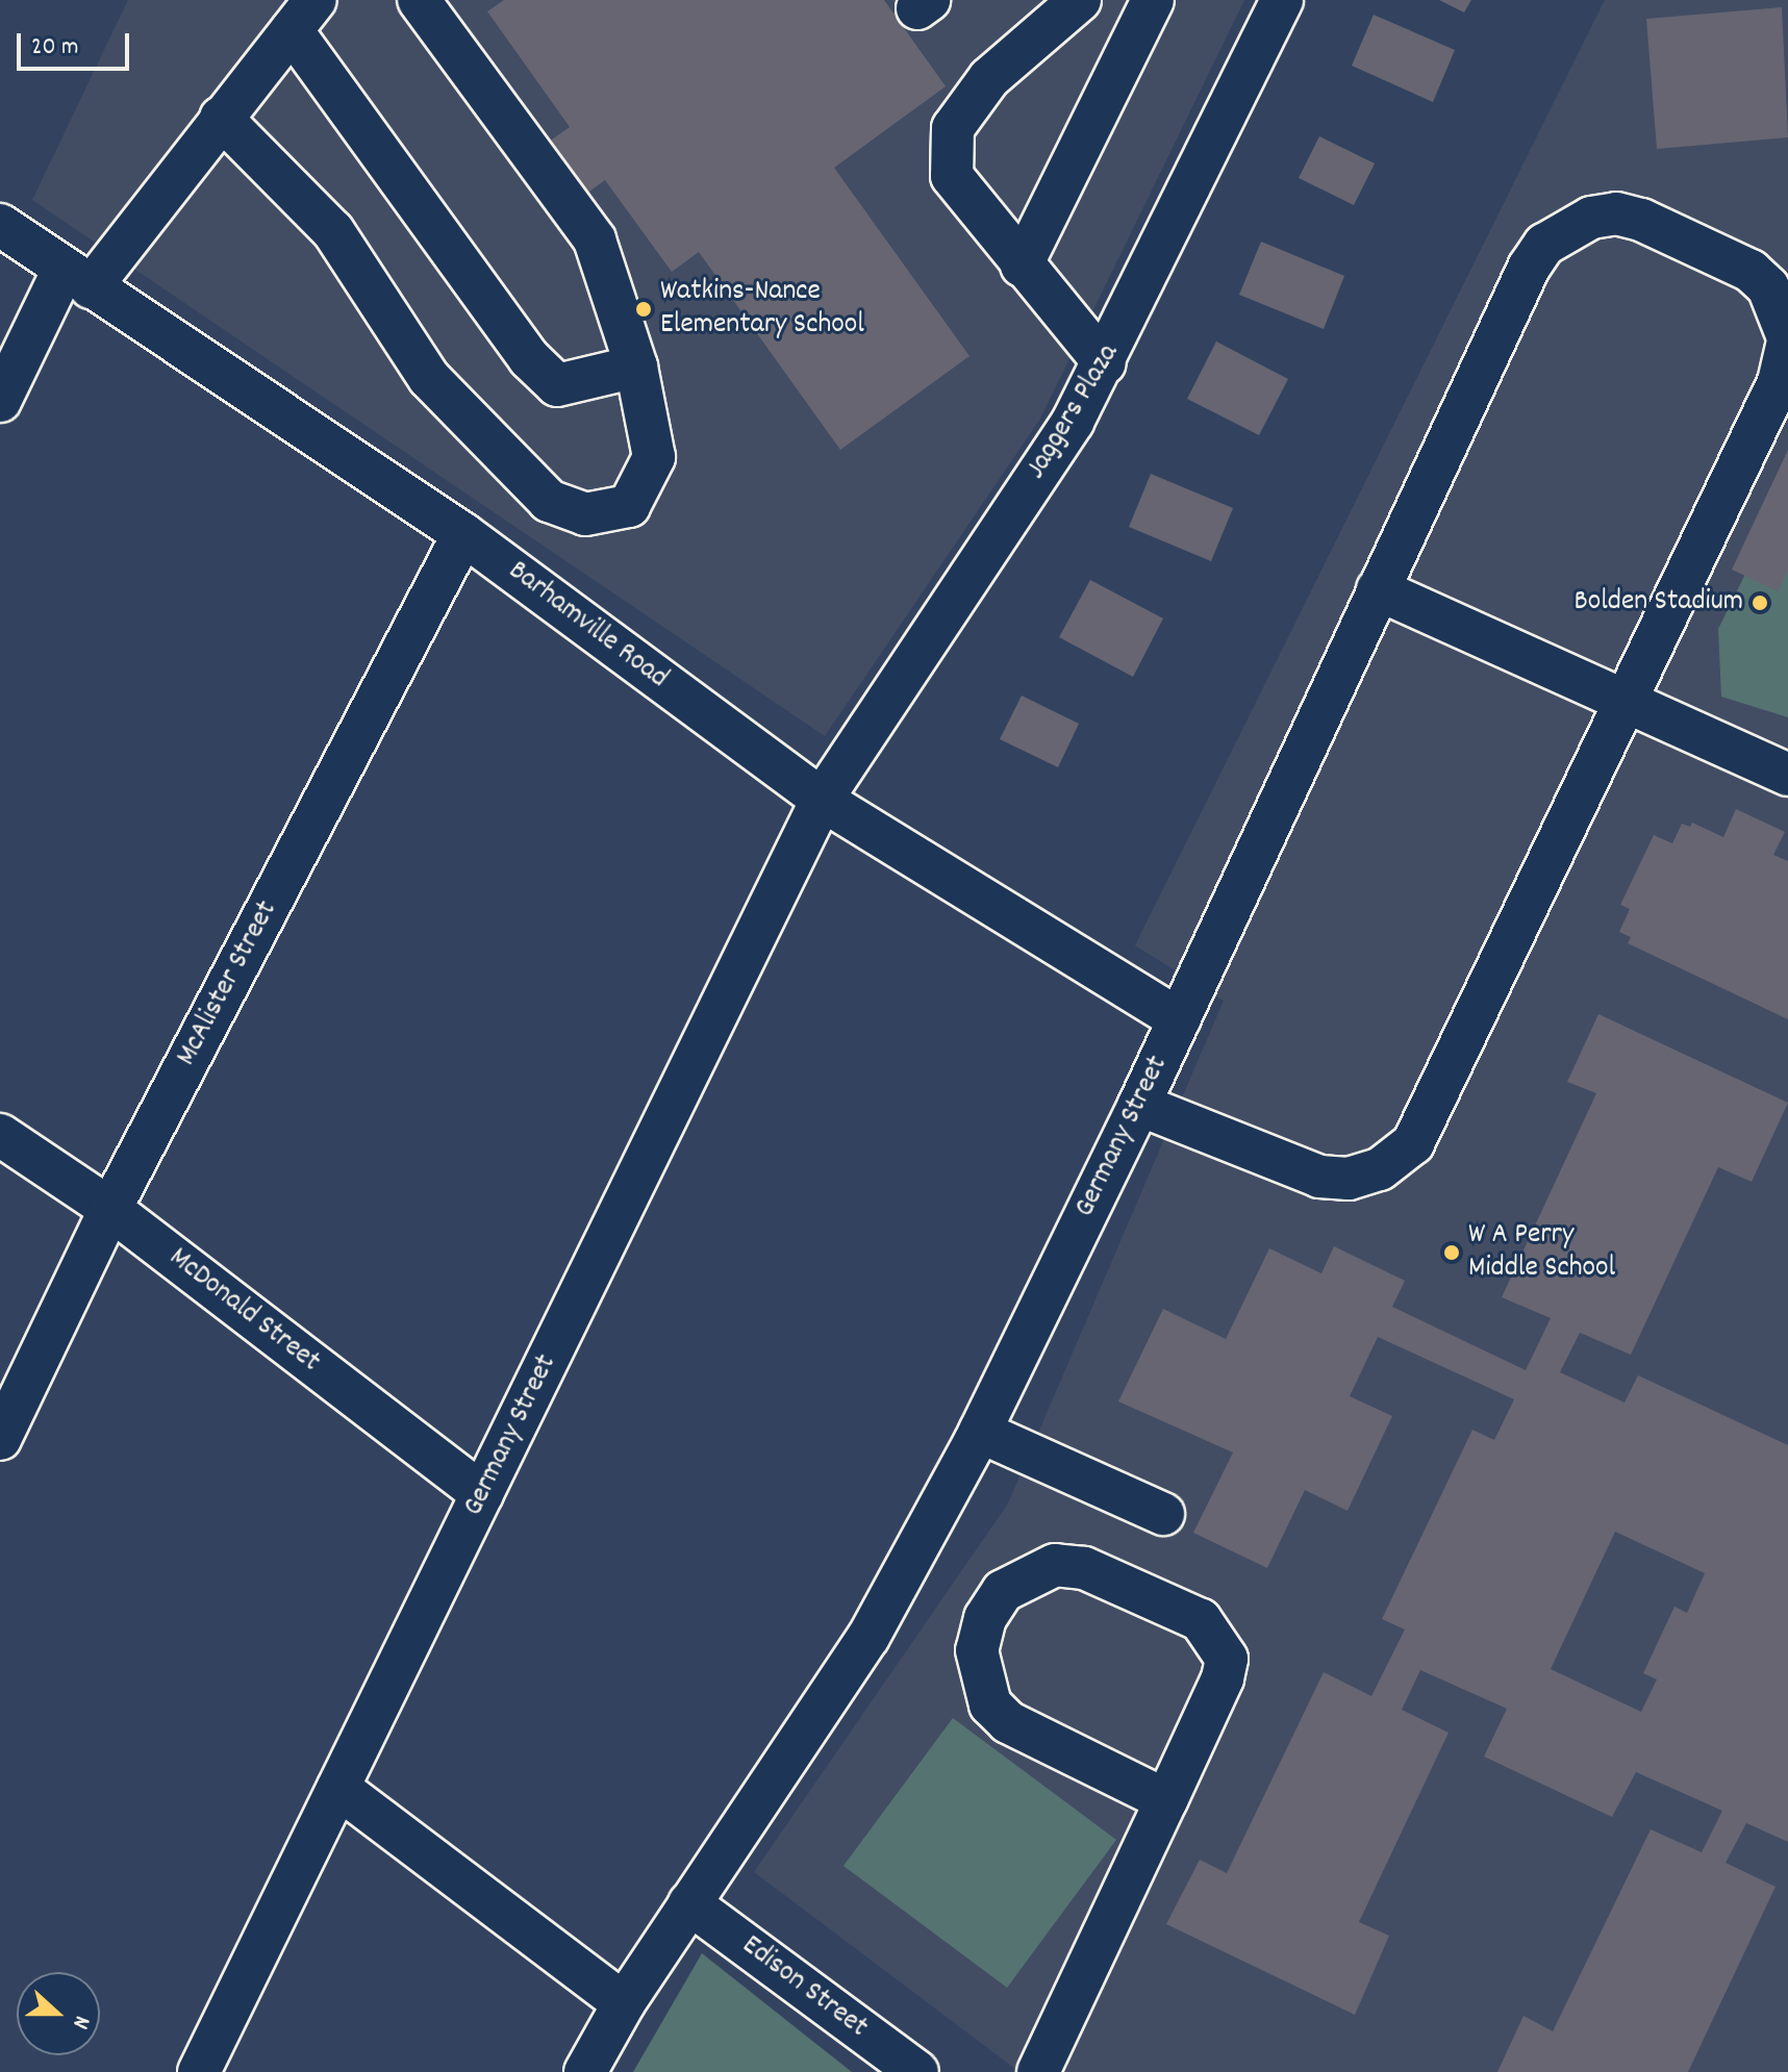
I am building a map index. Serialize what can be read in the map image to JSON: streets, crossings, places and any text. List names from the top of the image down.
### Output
{
  "streets": {
    "street": [
      "Jaggers Plaza",
      "Barhamville Road",
      "McAlister Street",
      "Germany Street",
      "McDonald Street",
      "Edison Street"
    ]
  },
  "crossings": [
    ["Jaggers Plaza", "Barhamville Road"],
    ["Jaggers Plaza", "Germany Street"],
    ["Barhamville Road", "McAlister Street"],
    ["Barhamville Road", "Germany Street"],
    ["McAlister Street", "McDonald Street"],
    ["Germany Street", "McDonald Street"],
    ["Germany Street", "Edison Street"]
  ],
  "places": ["Watkins-Nance Elementary School", "Bolden Stadium", "W A Perry Middle School"],
  "scale_bar": "20 m",
  "north": "right"
}
